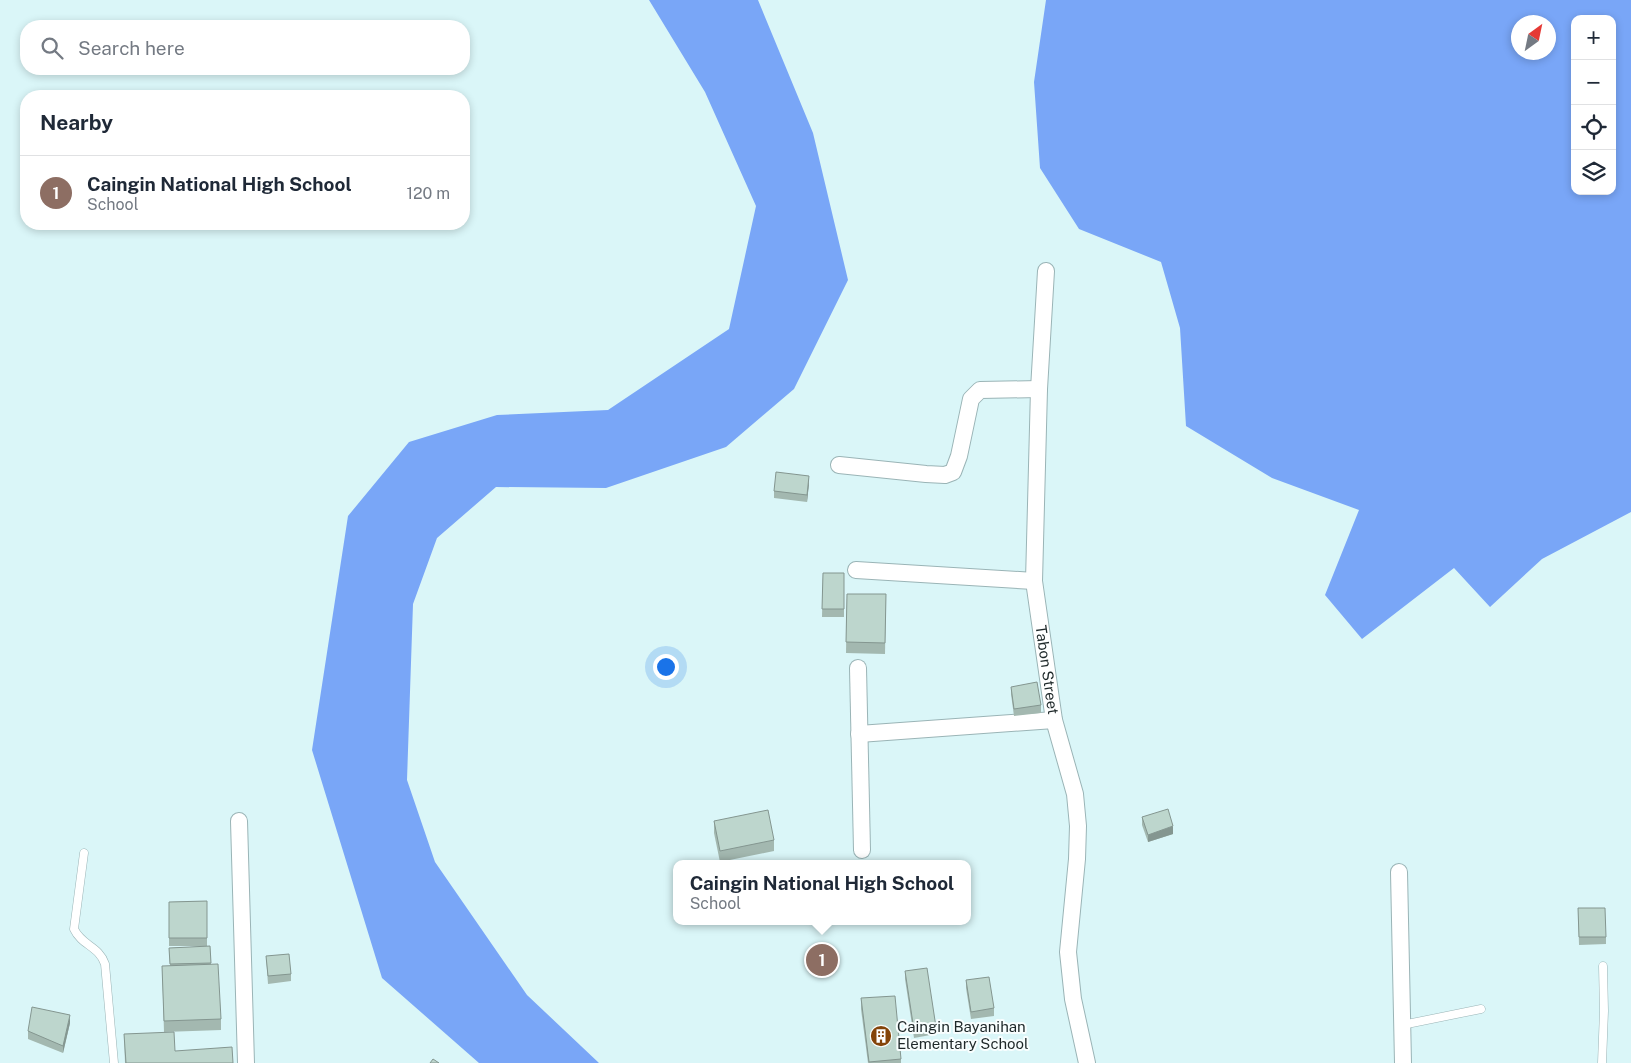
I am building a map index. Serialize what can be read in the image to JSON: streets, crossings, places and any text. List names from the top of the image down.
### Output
{
  "streets": {
    "street": ["Tabon Street"]
  },
  "places": {
    "building": ["Caingin Bayanihan Elementary School"]
  },
  "north": "top right",
  "page": {
    "map_buttons": ["+", "−"],
    "search": "Search here",
    "heading": "Nearby",
    "list": [
      {
        "mark": "1",
        "name": "Caingin National High School",
        "note": "School",
        "value": "120 m"
      }
    ],
    "popup": ["Caingin National High School", "School"],
    "pins": "1"
  }
}
